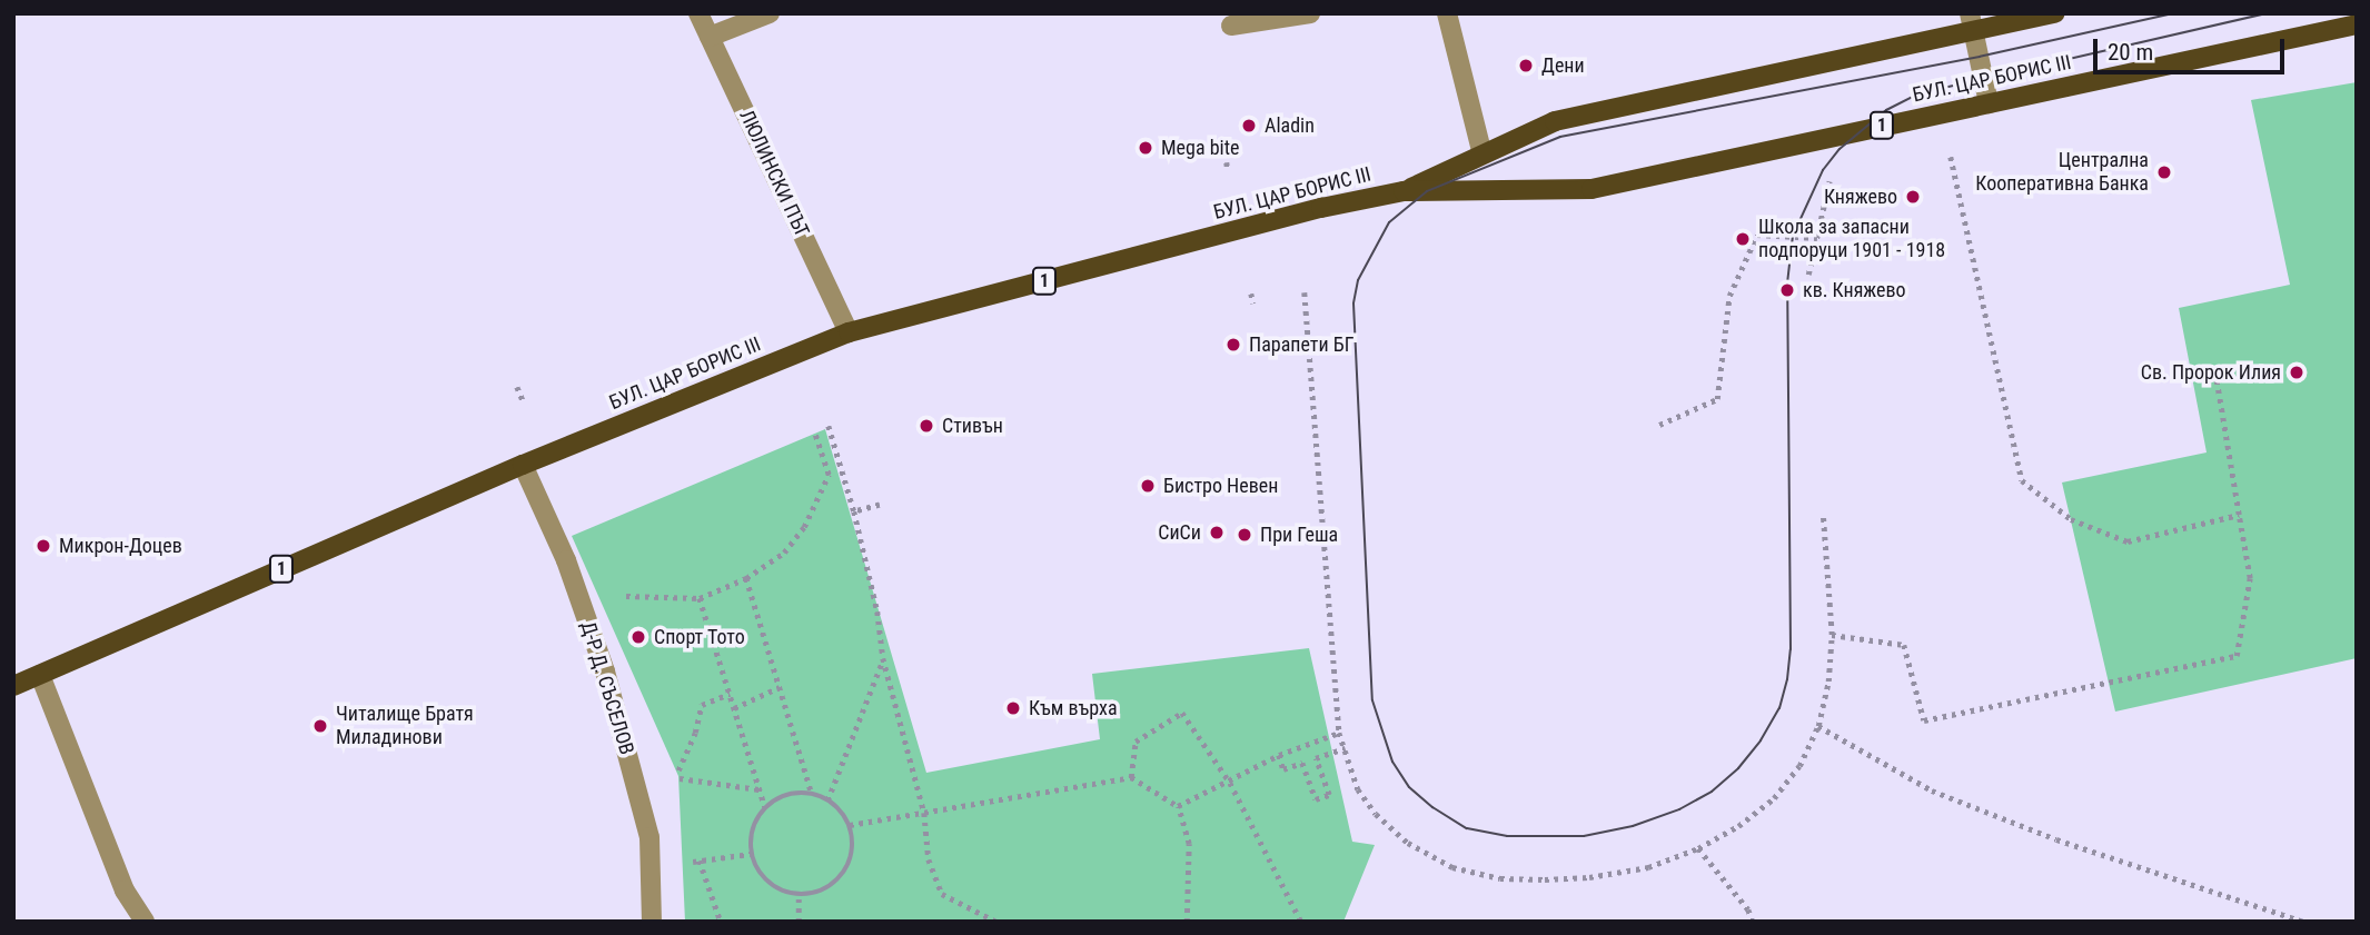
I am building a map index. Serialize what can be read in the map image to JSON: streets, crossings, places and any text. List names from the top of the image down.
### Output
{
  "streets": {
    "main road": ["БУЛ. ЦАР БОРИС III", "1"],
    "street": ["ЛЮЛИНСКИ ПЪТ", "Д-Р Д. СЪСЕЛОВ"]
  },
  "crossings": [
    ["БУЛ. ЦАР БОРИС III", "ЛЮЛИНСКИ ПЪТ"],
    ["БУЛ. ЦАР БОРИС III", "Д-Р Д. СЪСЕЛОВ"]
  ],
  "places": [
    "Дени",
    "Aladin",
    "Mega bite",
    "Централна Кооперативна Банка",
    "Княжево",
    "Школа за запасни подпоруци 1901 - 1918",
    "кв. Княжево",
    "Парапети БГ",
    "Св. Пророк Илия",
    "Стивън",
    "Бистро Невен",
    "СиСи",
    "При Геша",
    "Микрон-Доцев",
    "Спорт Тото",
    "Към върха",
    "Читалище Братя Миладинови"
  ],
  "scale_bar": "20 m"
}
